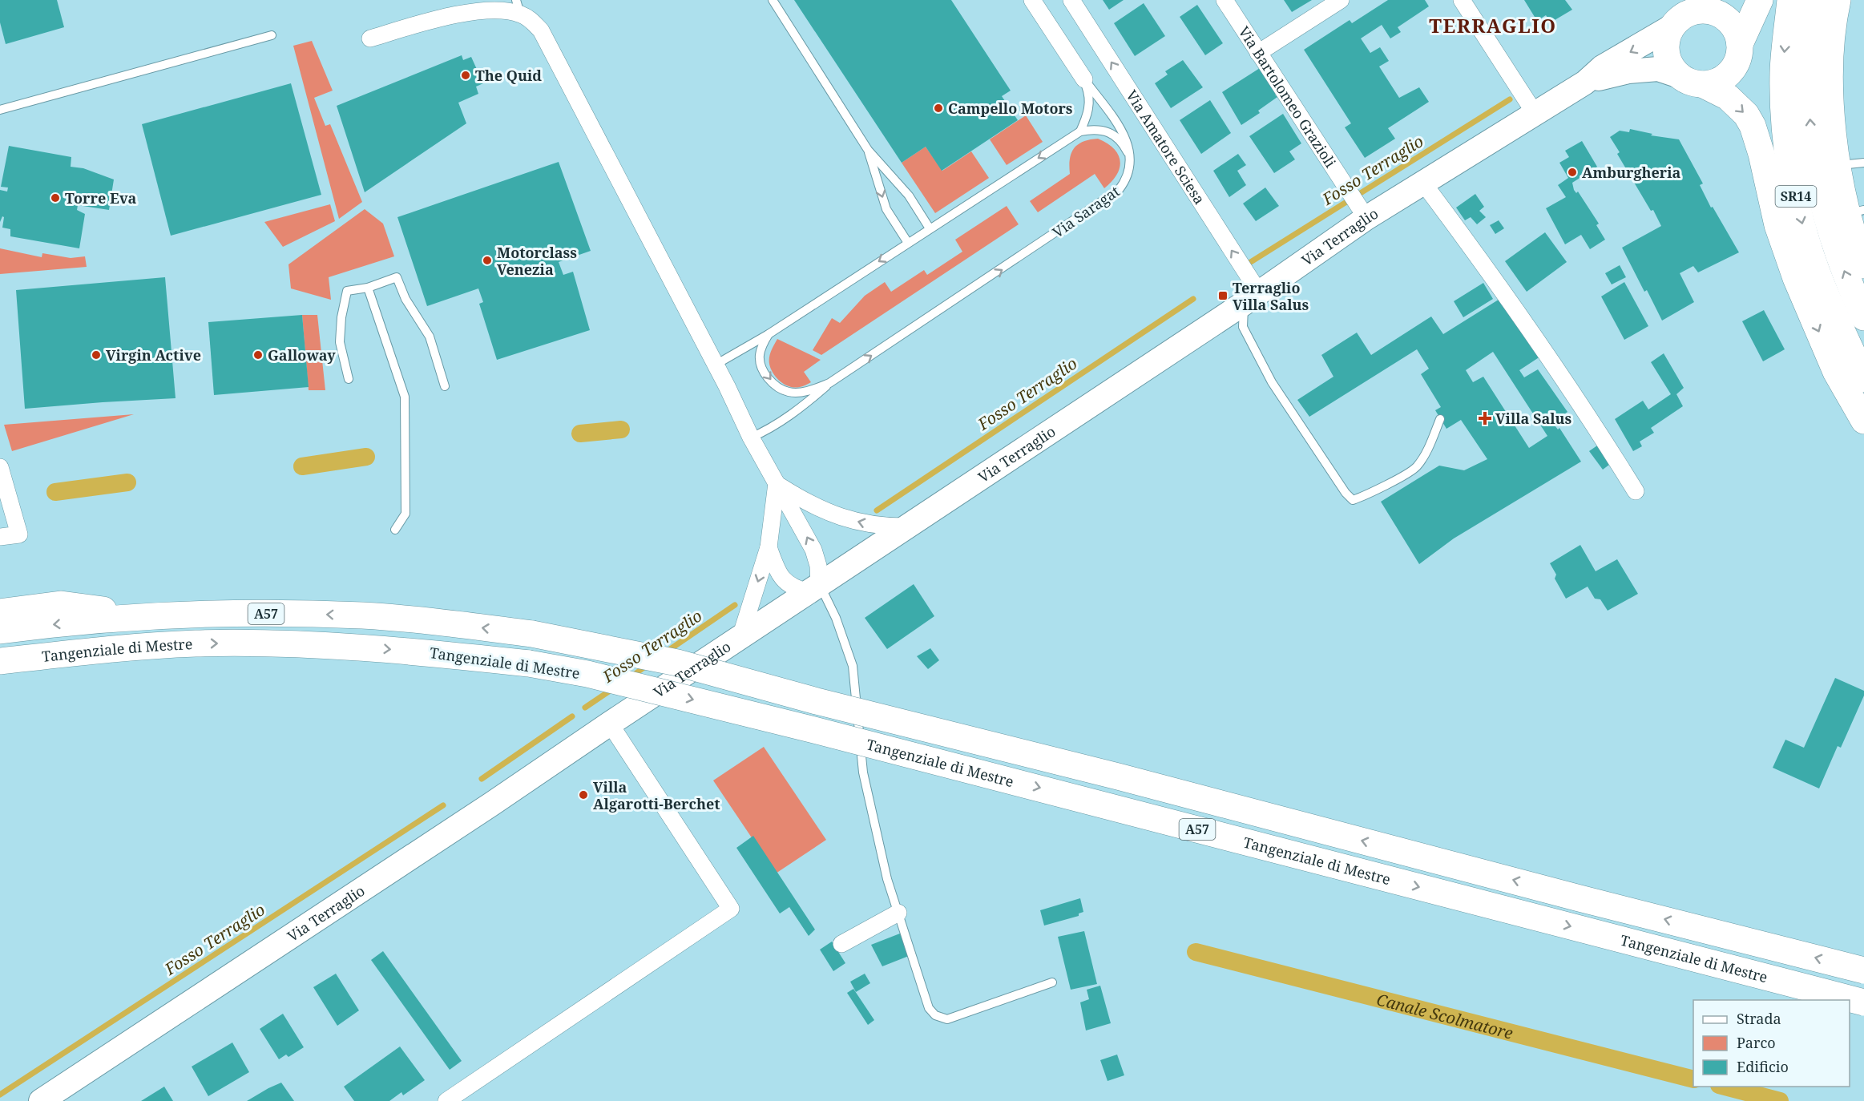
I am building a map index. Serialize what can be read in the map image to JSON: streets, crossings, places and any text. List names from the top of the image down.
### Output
{
  "streets": {
    "main road": [
      "SR14",
      "Via Terraglio",
      "A57",
      "Tangenziale di Mestre"
    ],
    "street": ["Via Bartolomeo Grazioli", "Via Amatore Sciesa"],
    "lane": ["Via Saragat"]
  },
  "crossings": [
    ["Via Bartolomeo Grazioli", "Via Terraglio"],
    ["Via Amatore Sciesa", "Via Terraglio"],
    ["SR14", "Via Terraglio"],
    ["A57", "Tangenziale di Mestre"]
  ],
  "one_way": ["Via Amatore Sciesa"],
  "districts": ["TERRAGLIO"],
  "water": ["Fosso Terraglio", "Canale Scolmatore"],
  "places": {
    "other": [
      "The Quid",
      "Campello Motors",
      "Amburgheria",
      "Torre Eva",
      "Motorclass Venezia",
      "Virgin Active",
      "Galloway",
      "Villa Algarotti-Berchet"
    ],
    "transit": ["Terraglio Villa Salus"],
    "health": ["Villa Salus"]
  },
  "legend": ["Strada", "Parco", "Edificio"]
}
